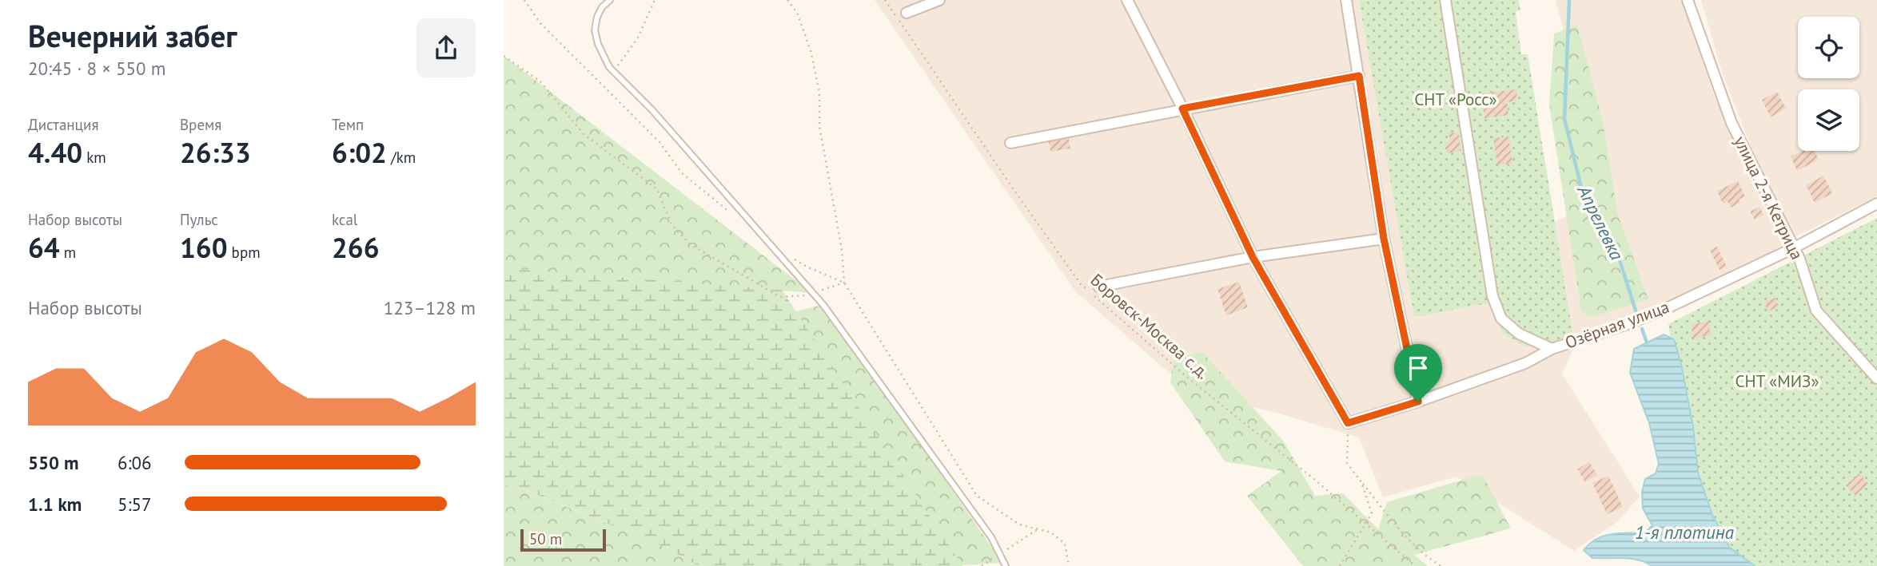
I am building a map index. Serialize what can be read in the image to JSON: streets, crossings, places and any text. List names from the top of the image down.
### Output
{
  "streets": {
    "street": ["улица 2-я Кетрица", "Озёрная улица"],
    "path": ["Боровск-Москва с.д."]
  },
  "crossings": [
    ["улица 2-я Кетрица", "Озёрная улица"]
  ],
  "water": ["Апрелевка", "1-я плотина"],
  "parks": ["СНТ «Росс»", "СНТ «МИЗ»"],
  "scale_bar": "50 m",
  "page": {
    "heading": ["Вечерний забег", "20:45 · 8 × 550 m"],
    "stats": [
      ["Дистанция", "4.40 km"],
      ["Время", "26:33"],
      ["Темп", "6:02 /km"],
      ["Набор высоты", "64 m"],
      ["Пульс", "160 bpm"],
      ["kcal", "266"]
    ],
    "chart": ["Набор высоты", "123–128 m"],
    "list": [
      {
        "name": "550 m",
        "note": "6:06"
      },
      {
        "name": "1.1 km",
        "note": "5:57"
      }
    ],
    "scale": "50 m"
  }
}
